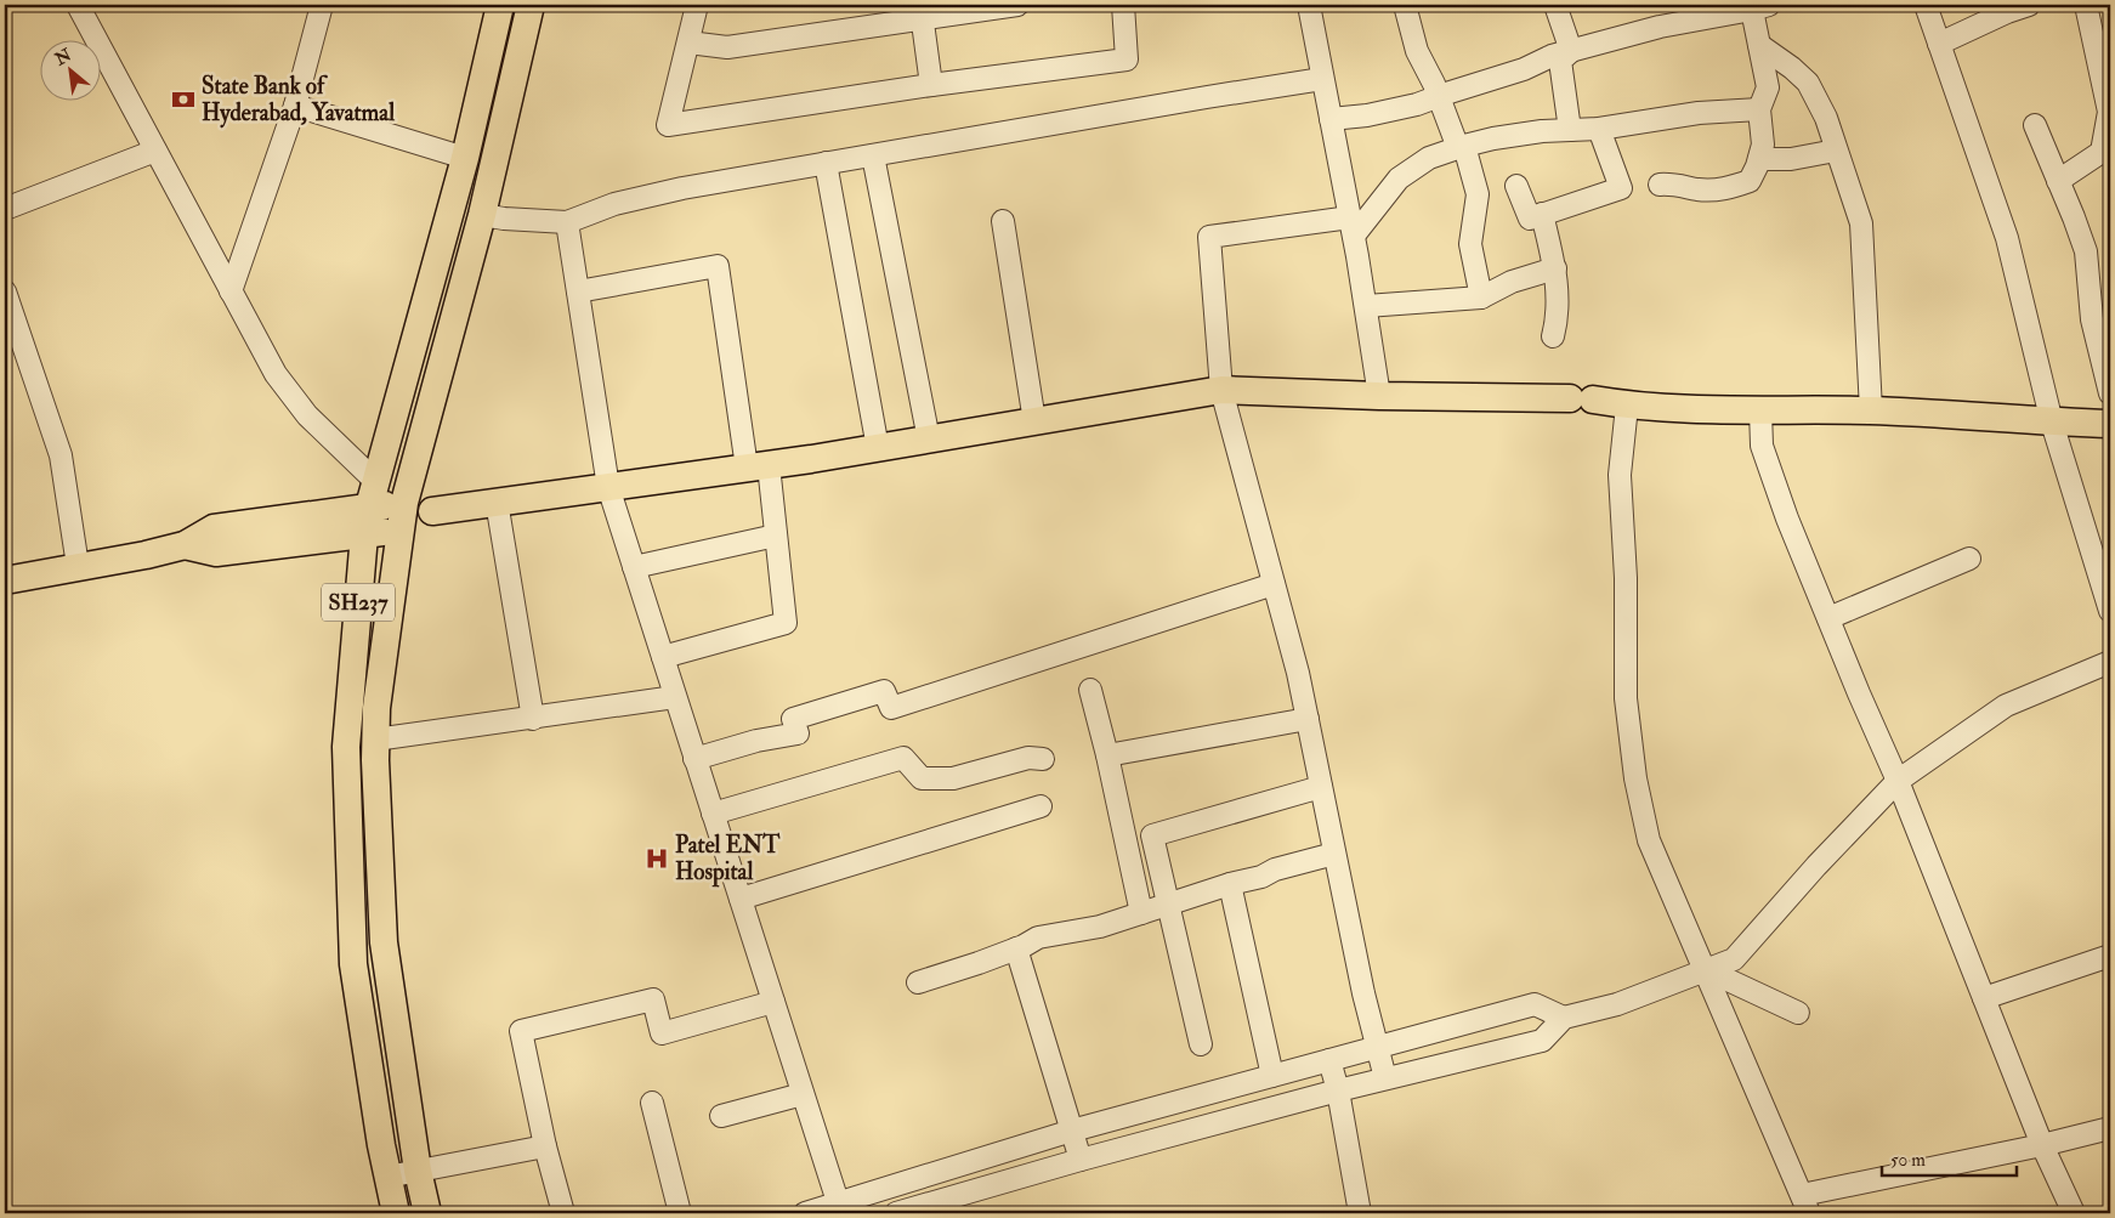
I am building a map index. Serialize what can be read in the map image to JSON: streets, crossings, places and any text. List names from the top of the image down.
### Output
{
  "streets": {
    "main road": ["SH237"]
  },
  "places": {
    "bank": ["State Bank of Hyderabad, Yavatmal"],
    "hospital": ["Patel ENT Hospital"]
  },
  "scale_bar": "50 m",
  "north": "top left"
}
